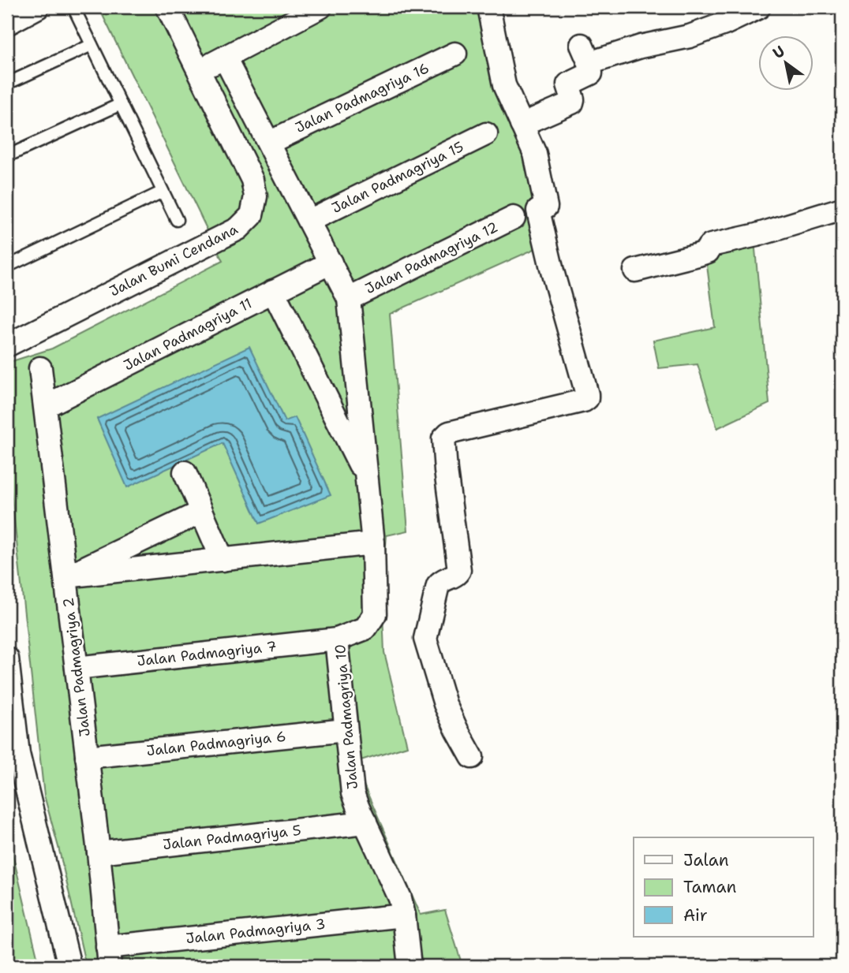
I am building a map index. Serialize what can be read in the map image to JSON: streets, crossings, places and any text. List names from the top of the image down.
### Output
{
  "streets": {
    "street": [
      "Jalan Padmagriya 16",
      "Jalan Padmagriya 15",
      "Jalan Padmagriya 12",
      "Jalan Bumi Cendana",
      "Jalan Padmagriya 11",
      "Jalan Padmagriya 7",
      "Jalan Padmagriya 2",
      "Jalan Padmagriya 10",
      "Jalan Padmagriya 6",
      "Jalan Padmagriya 5",
      "Jalan Padmagriya 3"
    ]
  },
  "crossings": [
    ["Jalan Padmagriya 12", "Jalan Padmagriya 10"],
    ["Jalan Padmagriya 11", "Jalan Padmagriya 2"],
    ["Jalan Padmagriya 11", "Jalan Padmagriya 10"],
    ["Jalan Padmagriya 7", "Jalan Padmagriya 2"],
    ["Jalan Padmagriya 7", "Jalan Padmagriya 10"],
    ["Jalan Padmagriya 2", "Jalan Padmagriya 6"],
    ["Jalan Padmagriya 2", "Jalan Padmagriya 5"],
    ["Jalan Padmagriya 2", "Jalan Padmagriya 3"],
    ["Jalan Padmagriya 10", "Jalan Padmagriya 6"],
    ["Jalan Padmagriya 10", "Jalan Padmagriya 5"],
    ["Jalan Padmagriya 10", "Jalan Padmagriya 3"]
  ],
  "legend": ["Jalan", "Taman", "Air"],
  "north": "top left"
}
